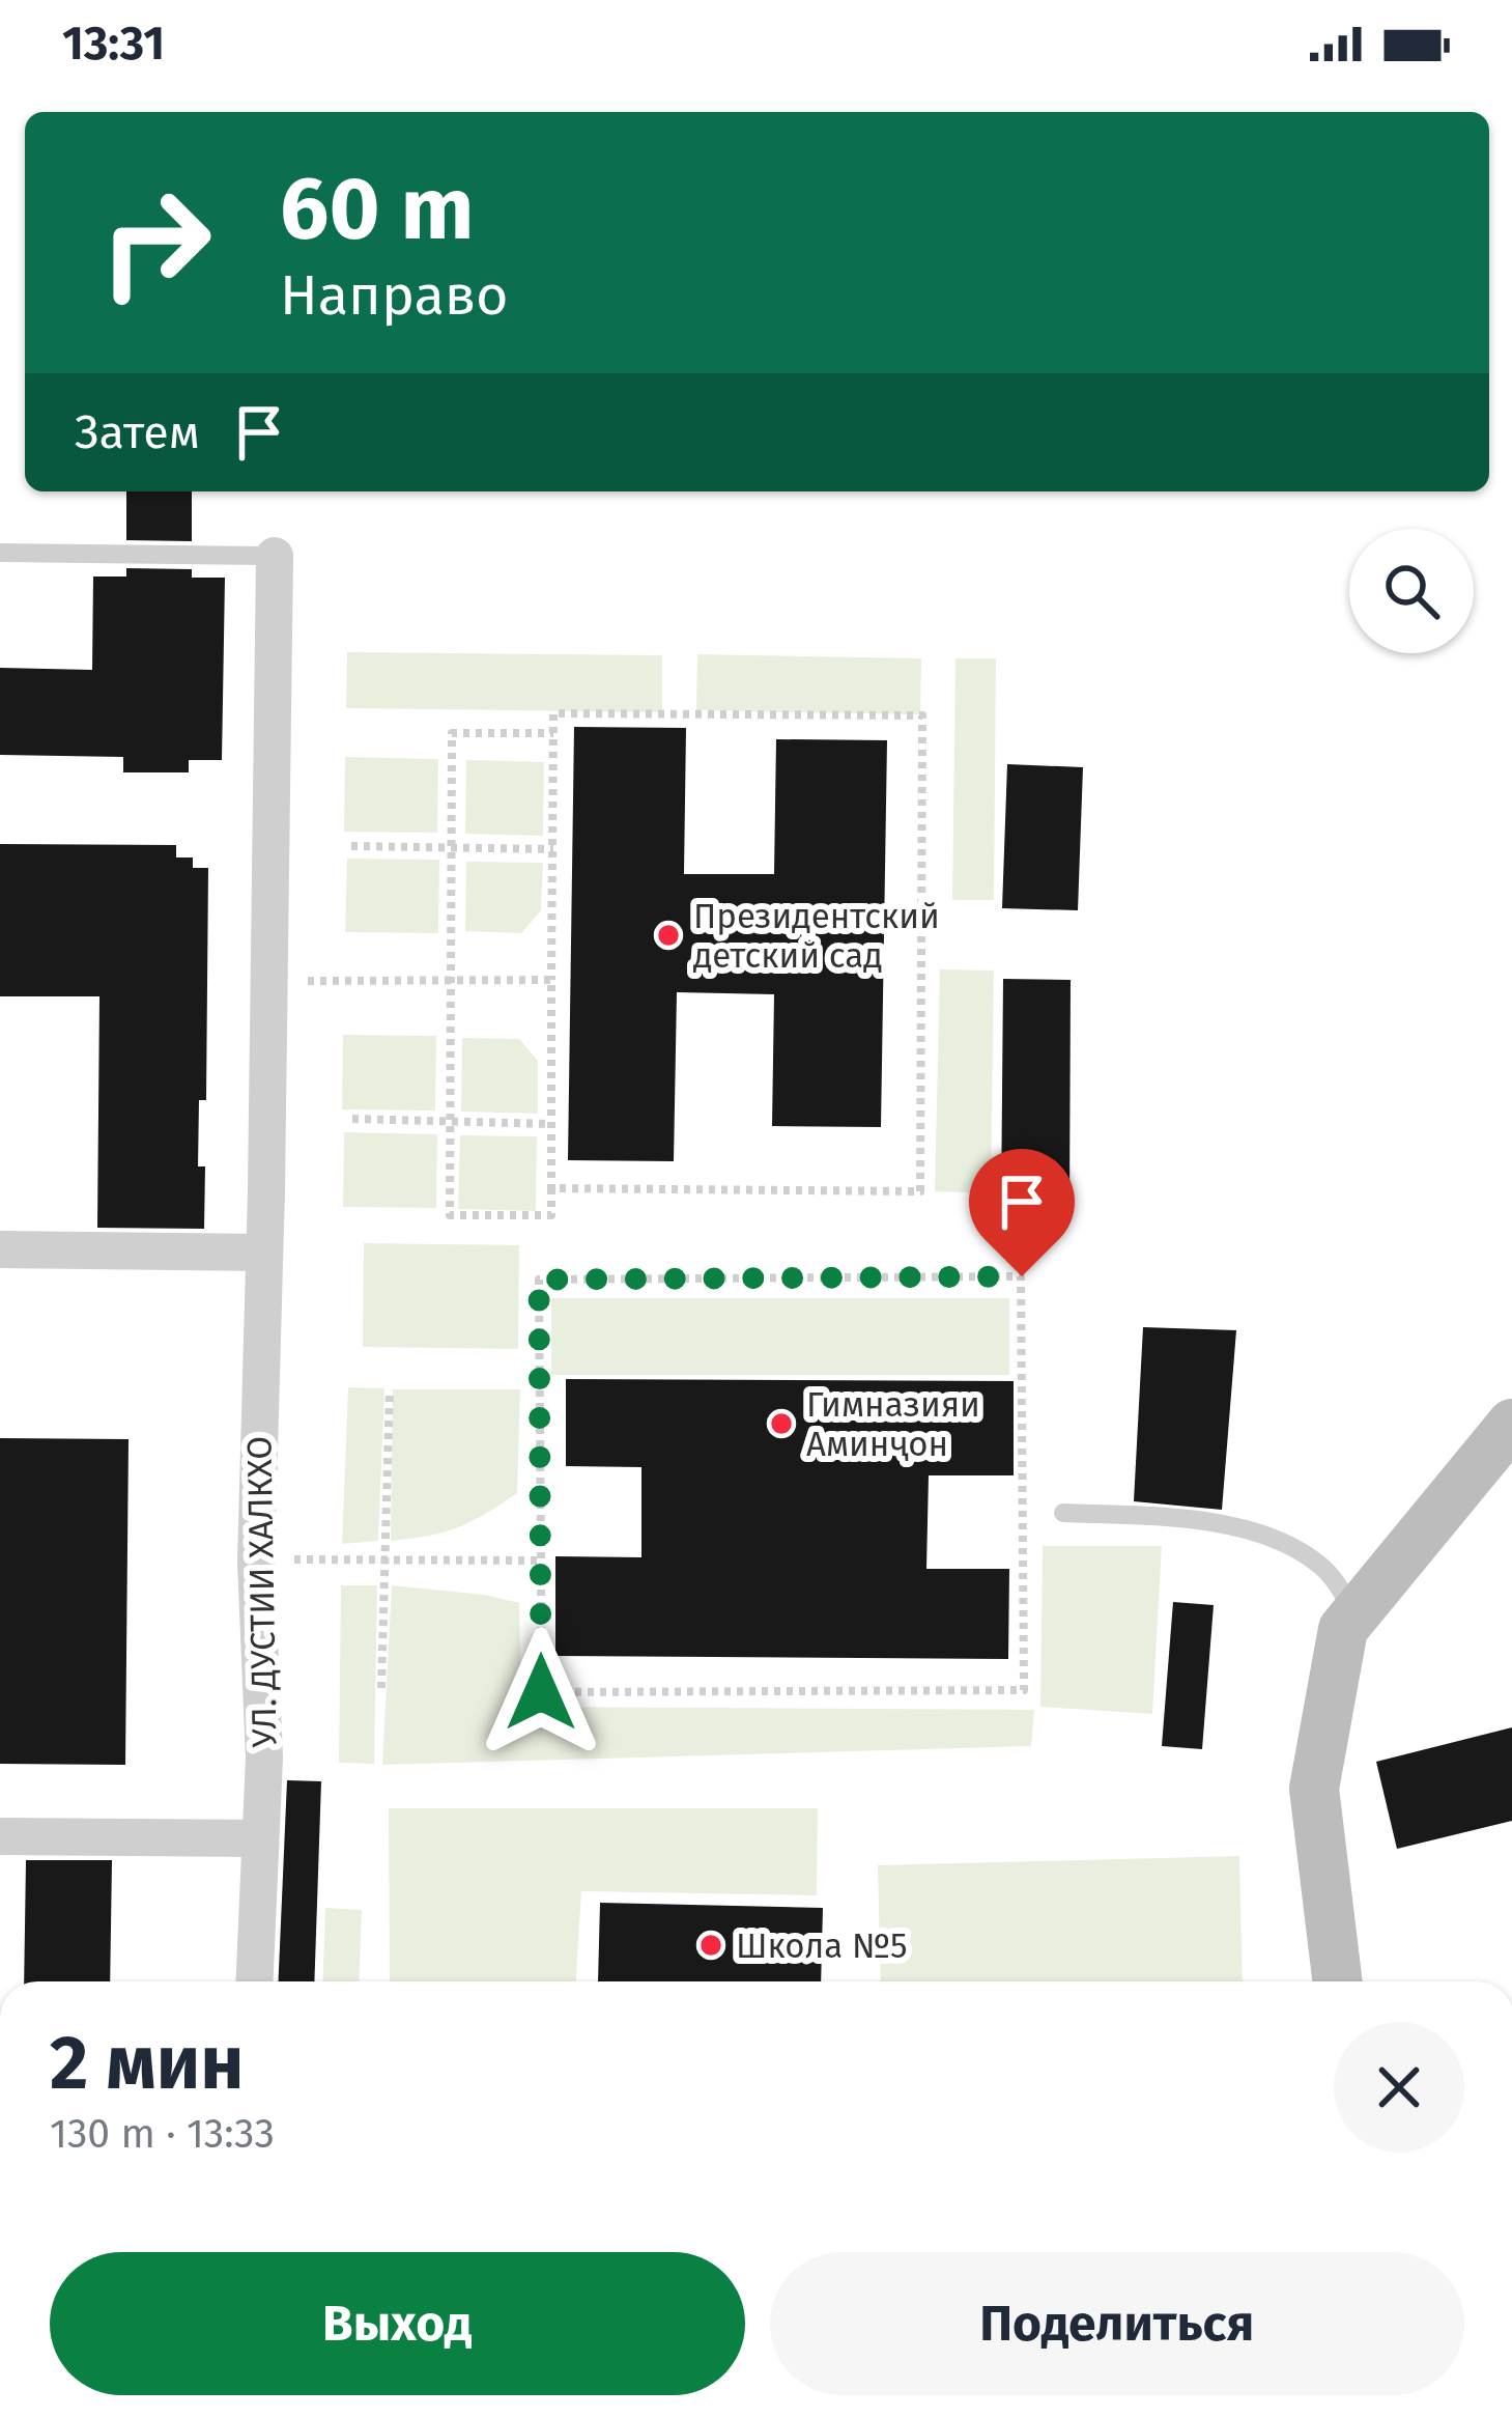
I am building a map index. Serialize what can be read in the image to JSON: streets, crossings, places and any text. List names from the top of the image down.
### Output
{
  "streets": {
    "street": ["УЛ. ДУСТИИ ХАЛКХО"]
  },
  "places": ["Президентский детский сад", "Гимназияи Аминҷон", "Школа №5"],
  "page": {
    "status": "13:31",
    "turn": ["60 m", "Направо"],
    "then": "Затем",
    "heading": ["2 мин", "130 m · 13:33"],
    "buttons": ["Выход", "Поделиться"]
  }
}
